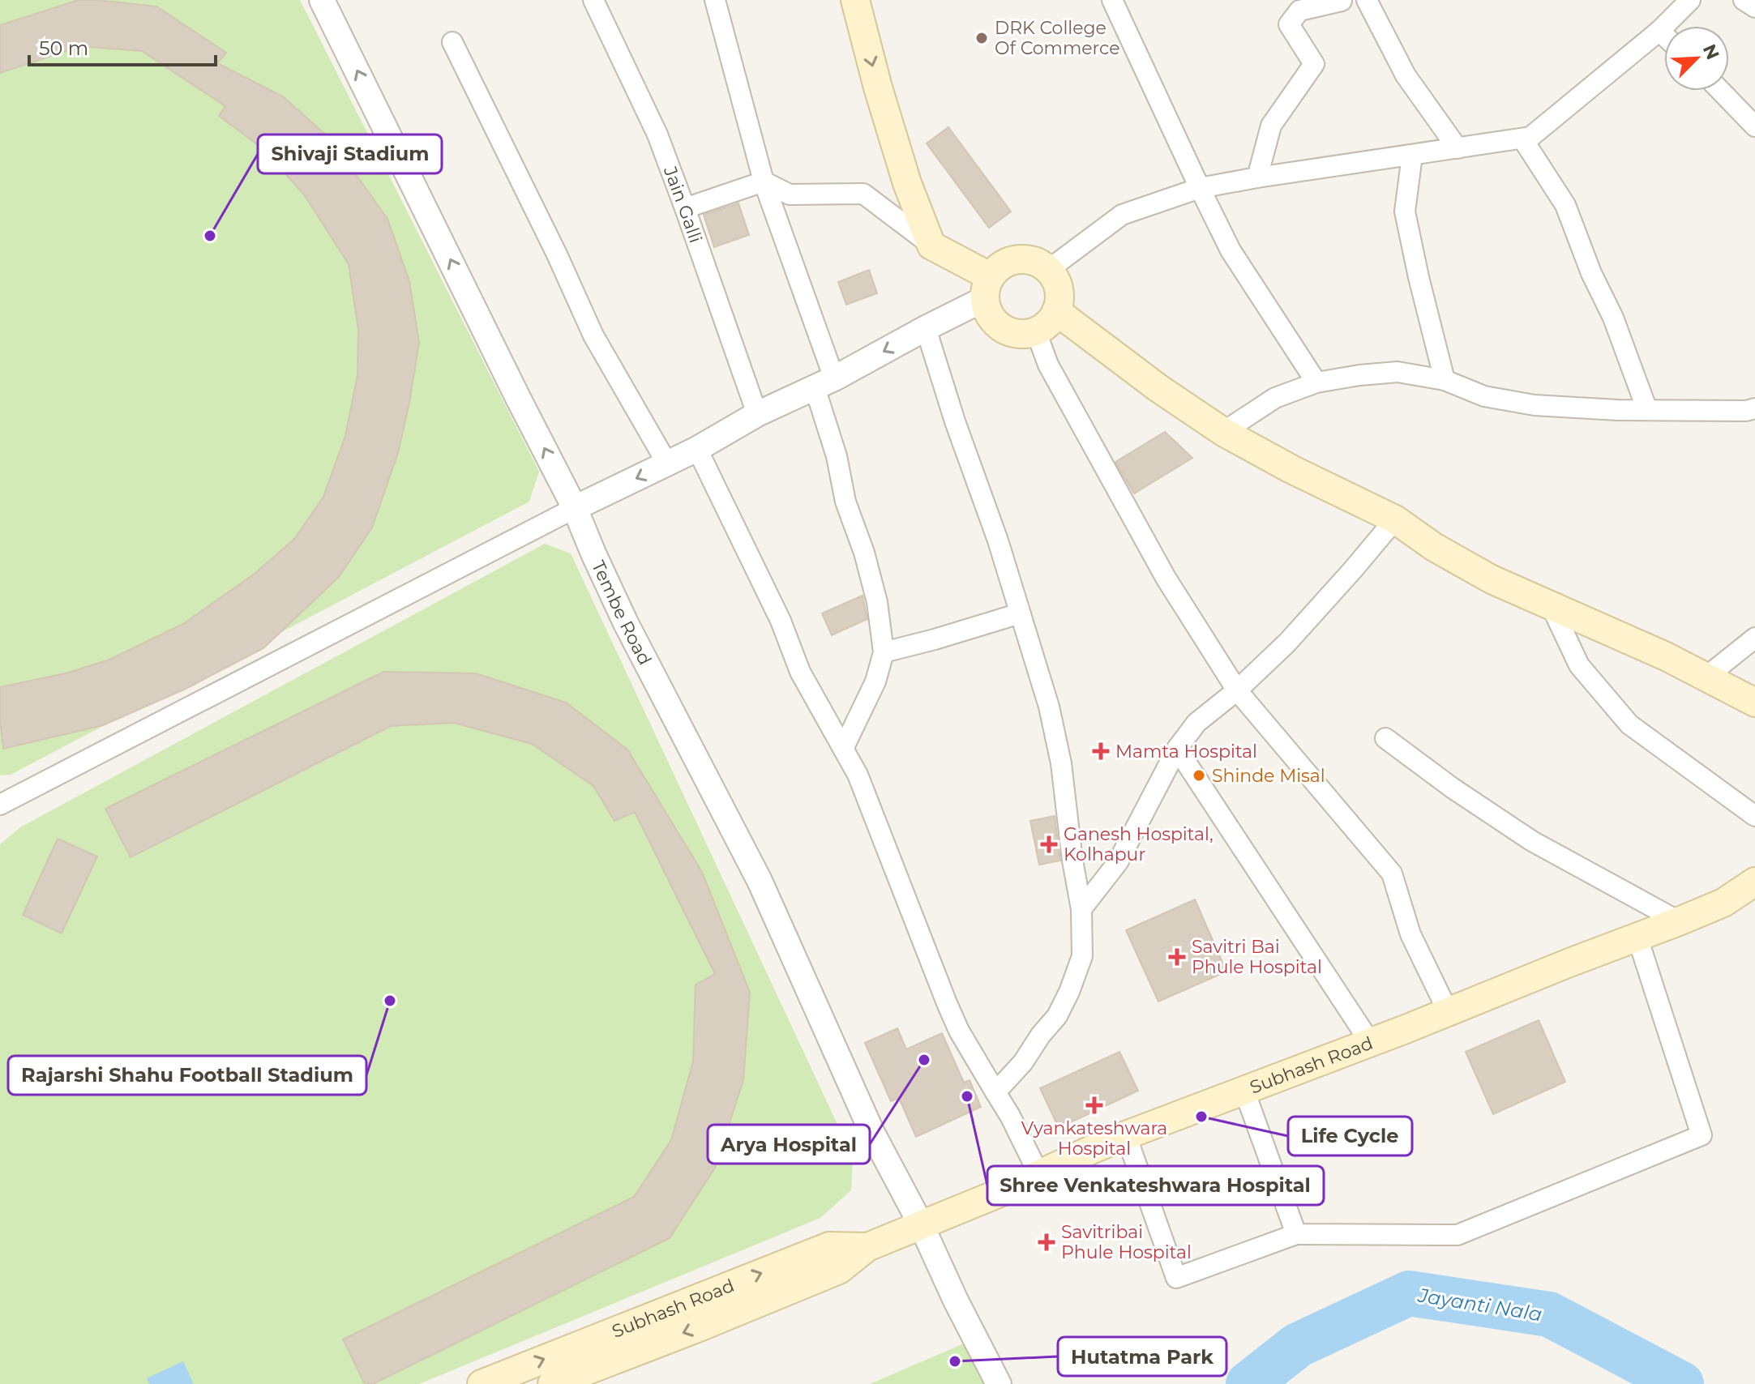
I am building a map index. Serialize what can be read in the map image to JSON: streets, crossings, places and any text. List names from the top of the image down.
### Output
{
  "streets": {
    "main road": ["Subhash Road"],
    "street": ["Jain Galli", "Tembe Road"]
  },
  "crossings": [
    ["Tembe Road", "Subhash Road"]
  ],
  "water": ["Jayanti Nala"],
  "places": {
    "other": [
      "DRK College Of Commerce",
      "Shivaji Stadium",
      "Shinde Misal",
      "Rajarshi Shahu Football Stadium",
      "Arya Hospital",
      "Shree Venkateshwara Hospital",
      "Life Cycle",
      "Hutatma Park"
    ],
    "health": [
      "Mamta Hospital",
      "Ganesh Hospital, Kolhapur",
      "Savitri Bai Phule Hospital",
      "Vyankateshwara Hospital",
      "Savitribai Phule Hospital"
    ]
  },
  "scale_bar": "50 m",
  "north": "top right"
}
